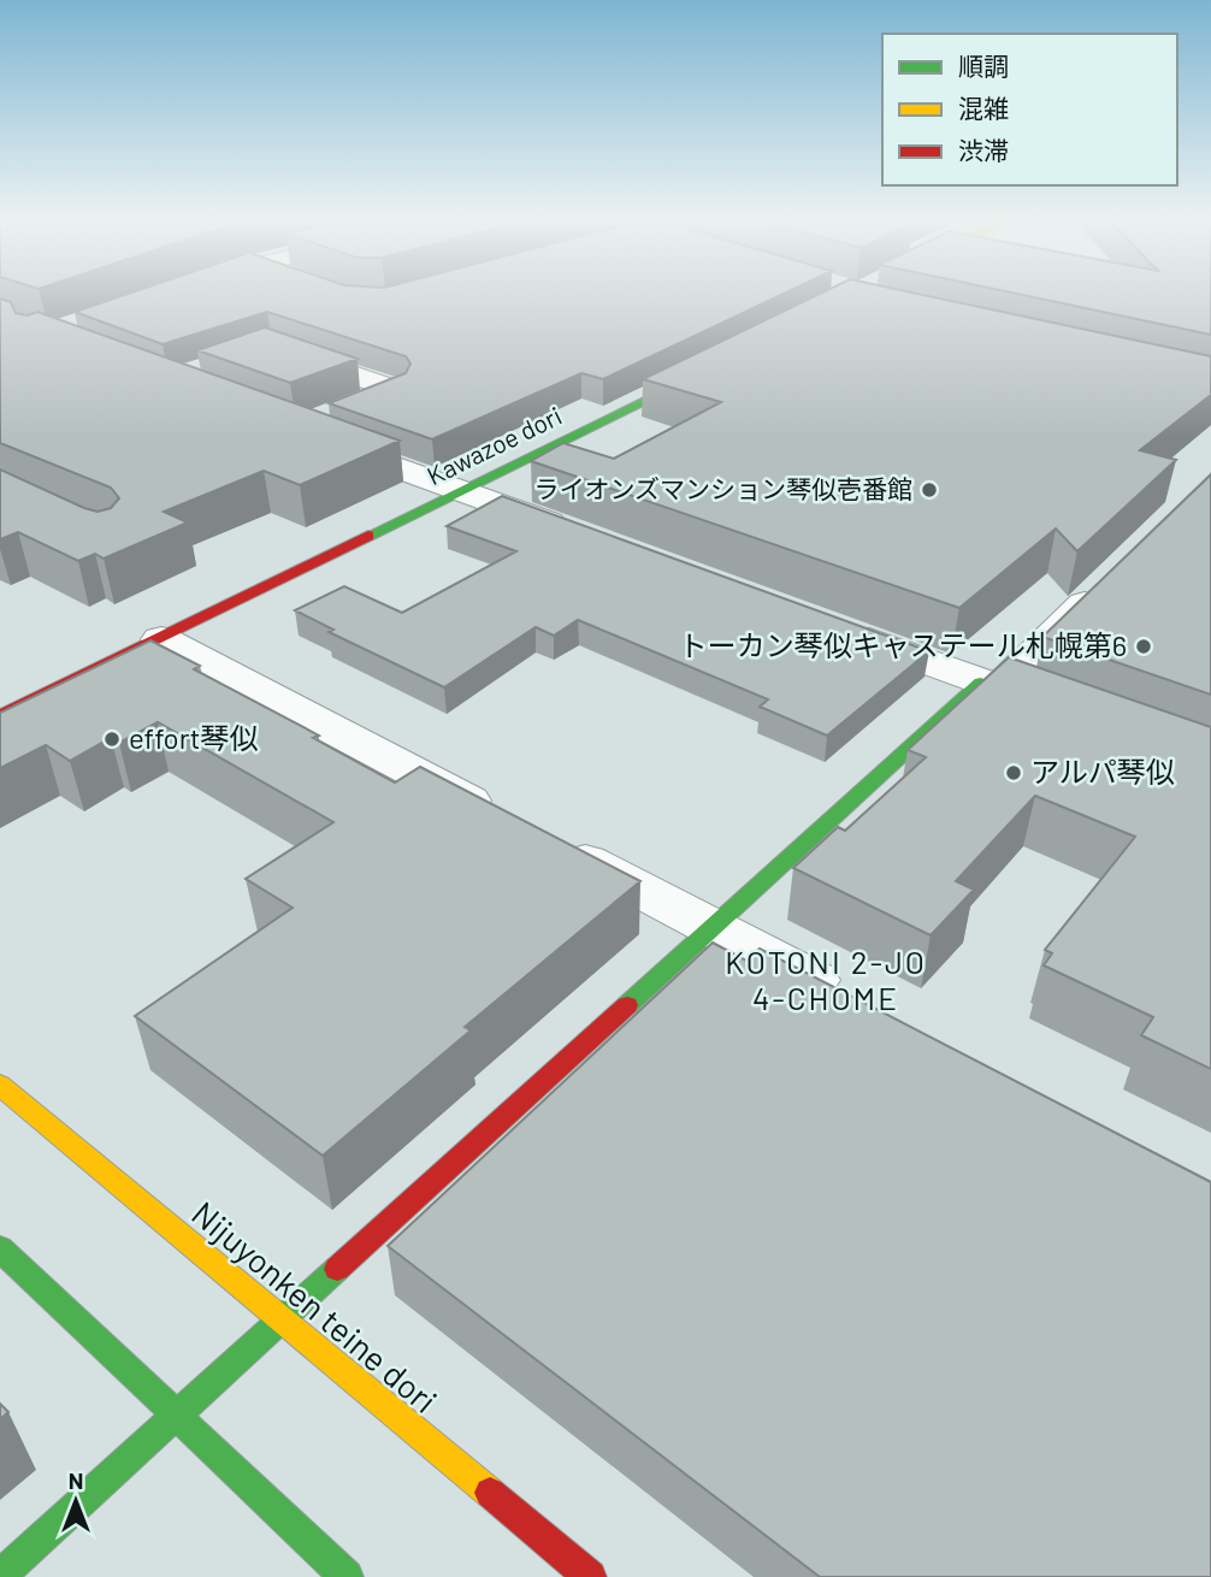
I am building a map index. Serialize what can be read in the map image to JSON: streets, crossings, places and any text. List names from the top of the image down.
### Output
{
  "streets": {
    "street": ["Kawazoe dori", "Nijuyonken teine dori"]
  },
  "districts": ["KOTONI 2-JO 4-CHOME"],
  "places": [
    "ライオンズマンション琴似壱番館",
    "トーカン琴似キャステール札幌第6",
    "effort琴似",
    "アルパ琴似"
  ],
  "legend": ["順調", "混雑", "渋滞"],
  "north": "top"
}
